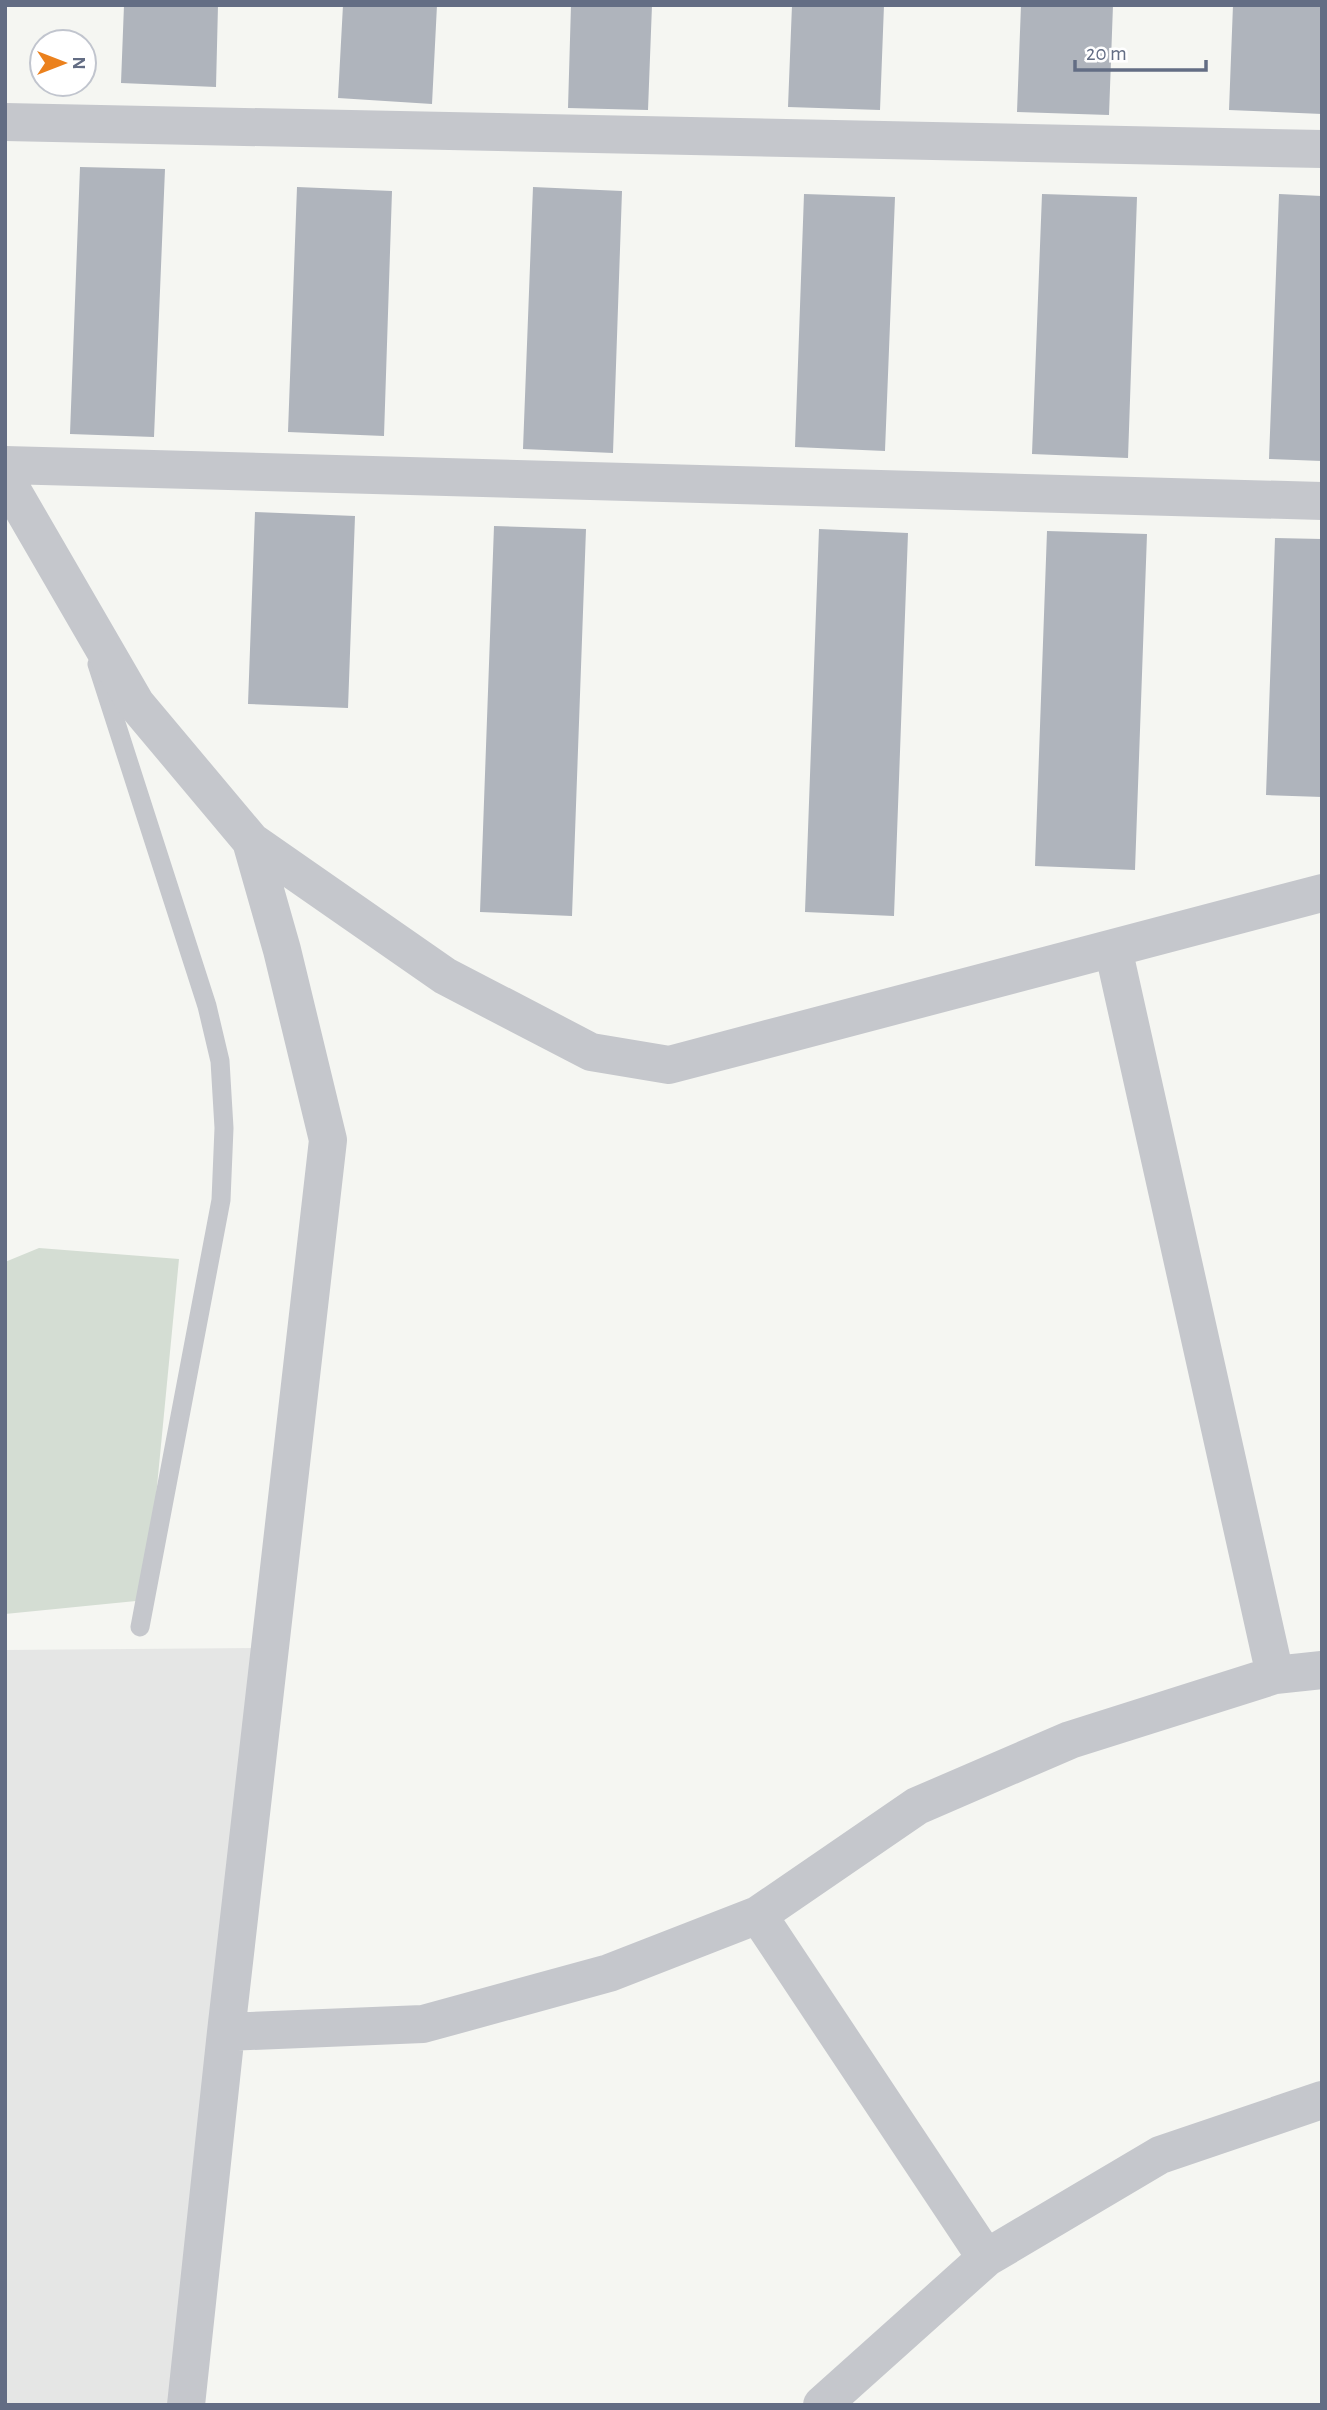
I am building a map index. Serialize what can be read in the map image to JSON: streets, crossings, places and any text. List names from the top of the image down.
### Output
{
  "scale_bar": "20 m",
  "north": "right"
}
